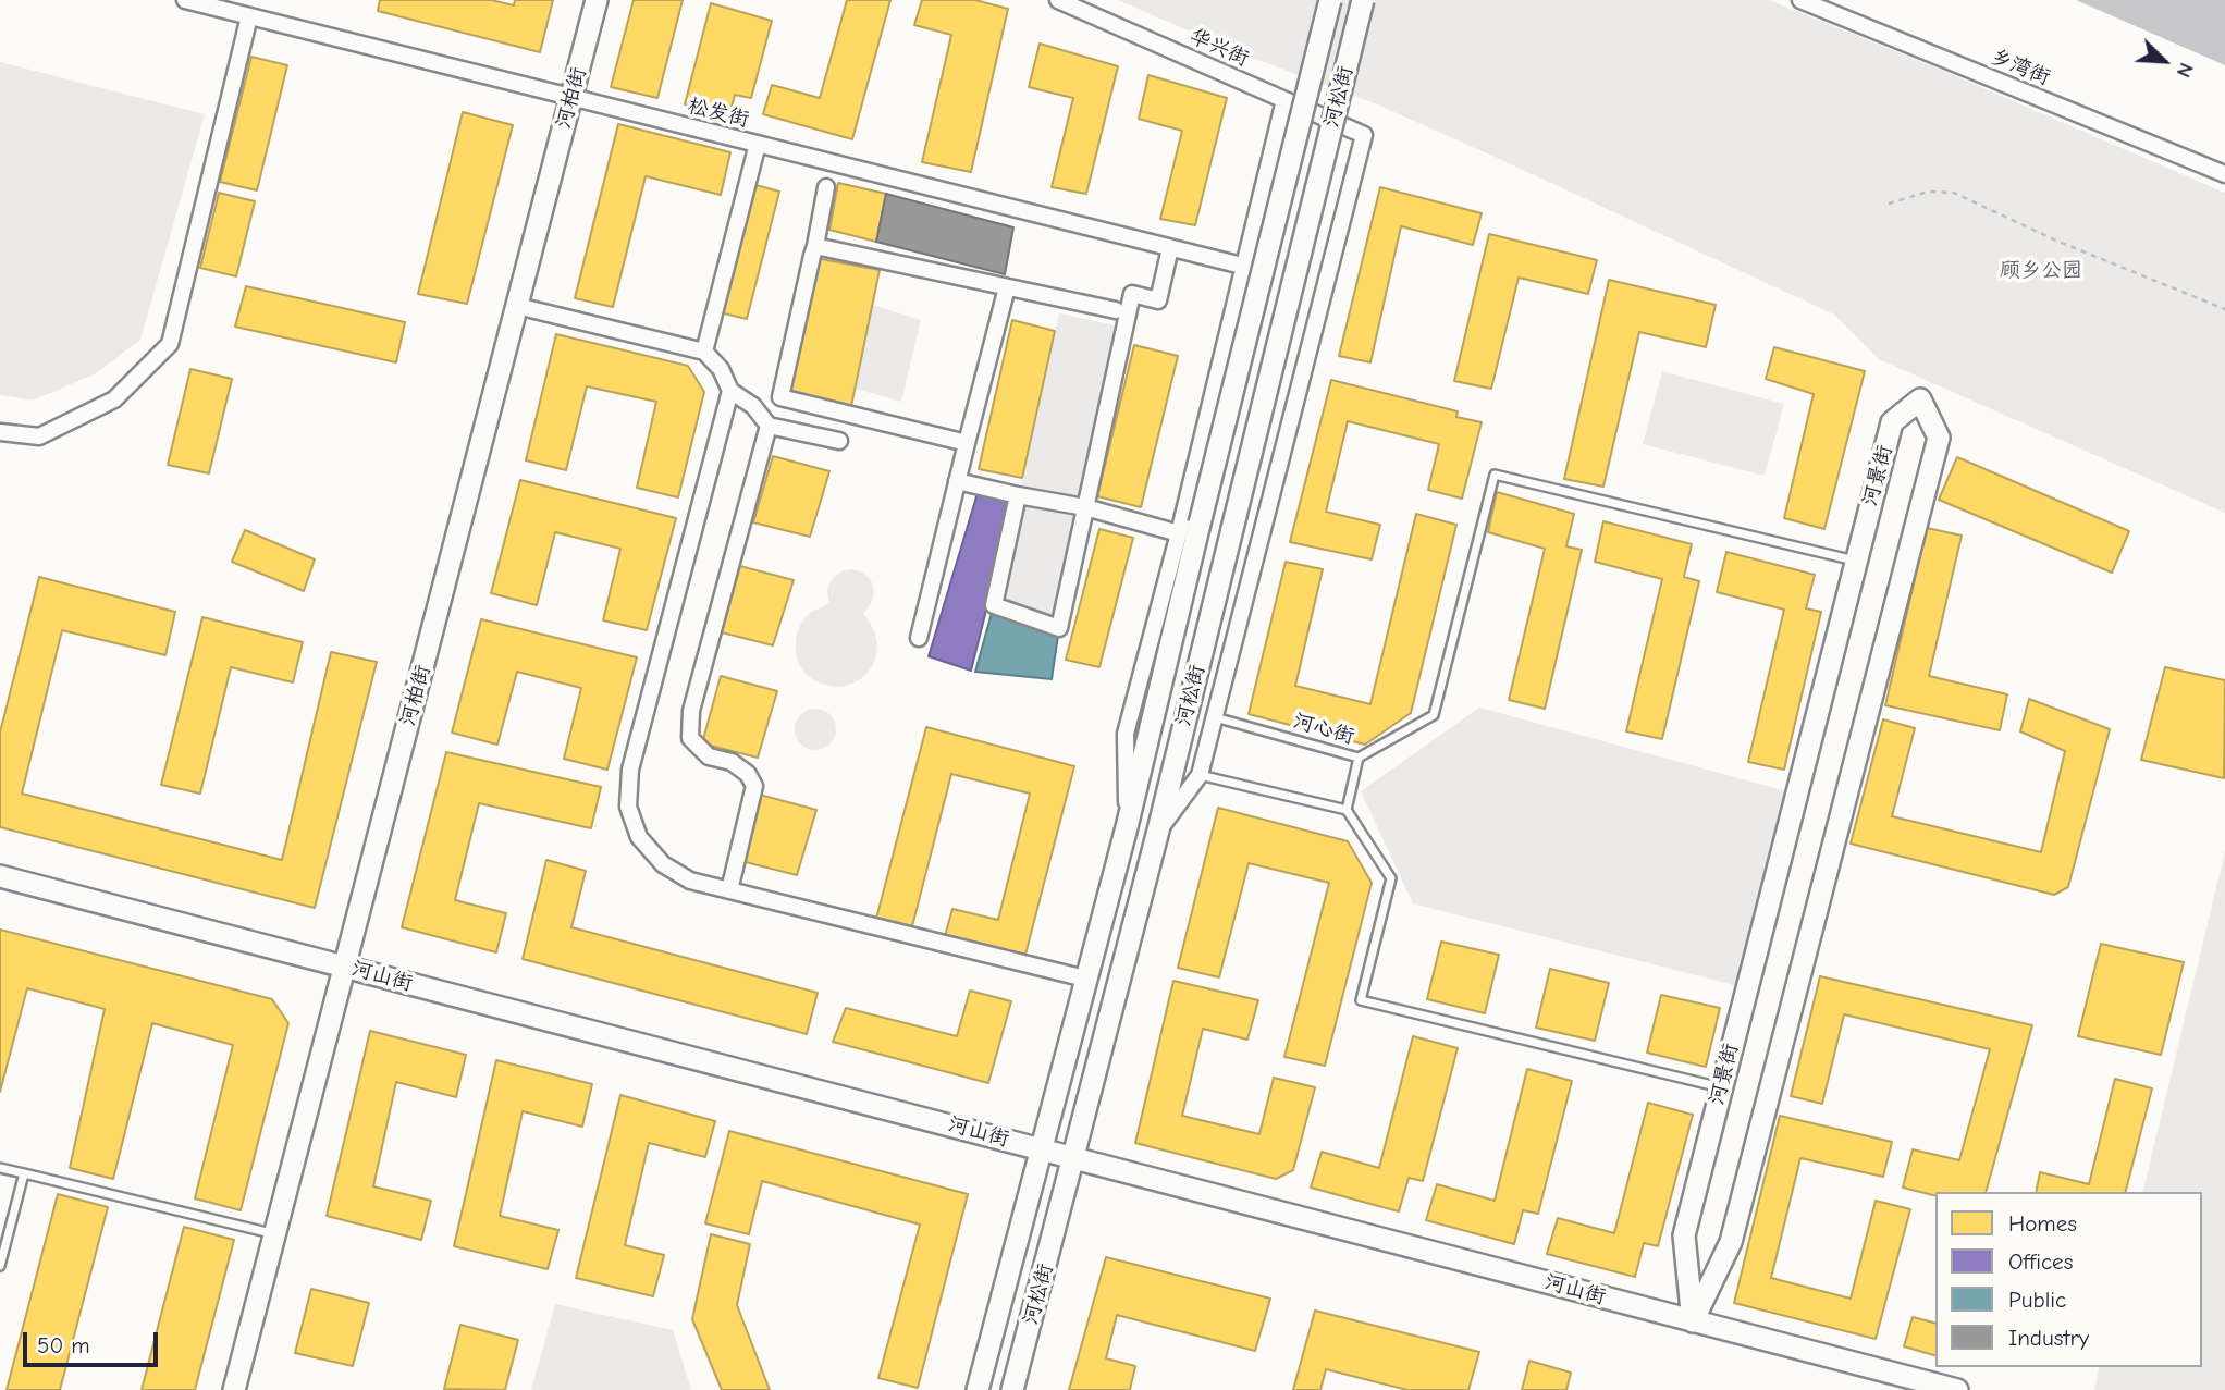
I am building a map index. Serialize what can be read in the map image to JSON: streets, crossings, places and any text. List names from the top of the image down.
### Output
{
  "streets": {
    "street": [
      "华兴街",
      "乡湾街",
      "河松街",
      "河柏街",
      "松发街",
      "河景街",
      "河山街"
    ],
    "lane": ["河心街"]
  },
  "crossings": [
    ["华兴街", "河心街"],
    ["河松街", "河山街"],
    ["河柏街", "松发街"],
    ["河柏街", "河山街"],
    ["河景街", "河山街"]
  ],
  "parks": ["顾乡公园"],
  "legend": [
    "Homes",
    "Offices",
    "Public",
    "Industry"
  ],
  "scale_bar": "50 m",
  "north": "bottom right"
}
